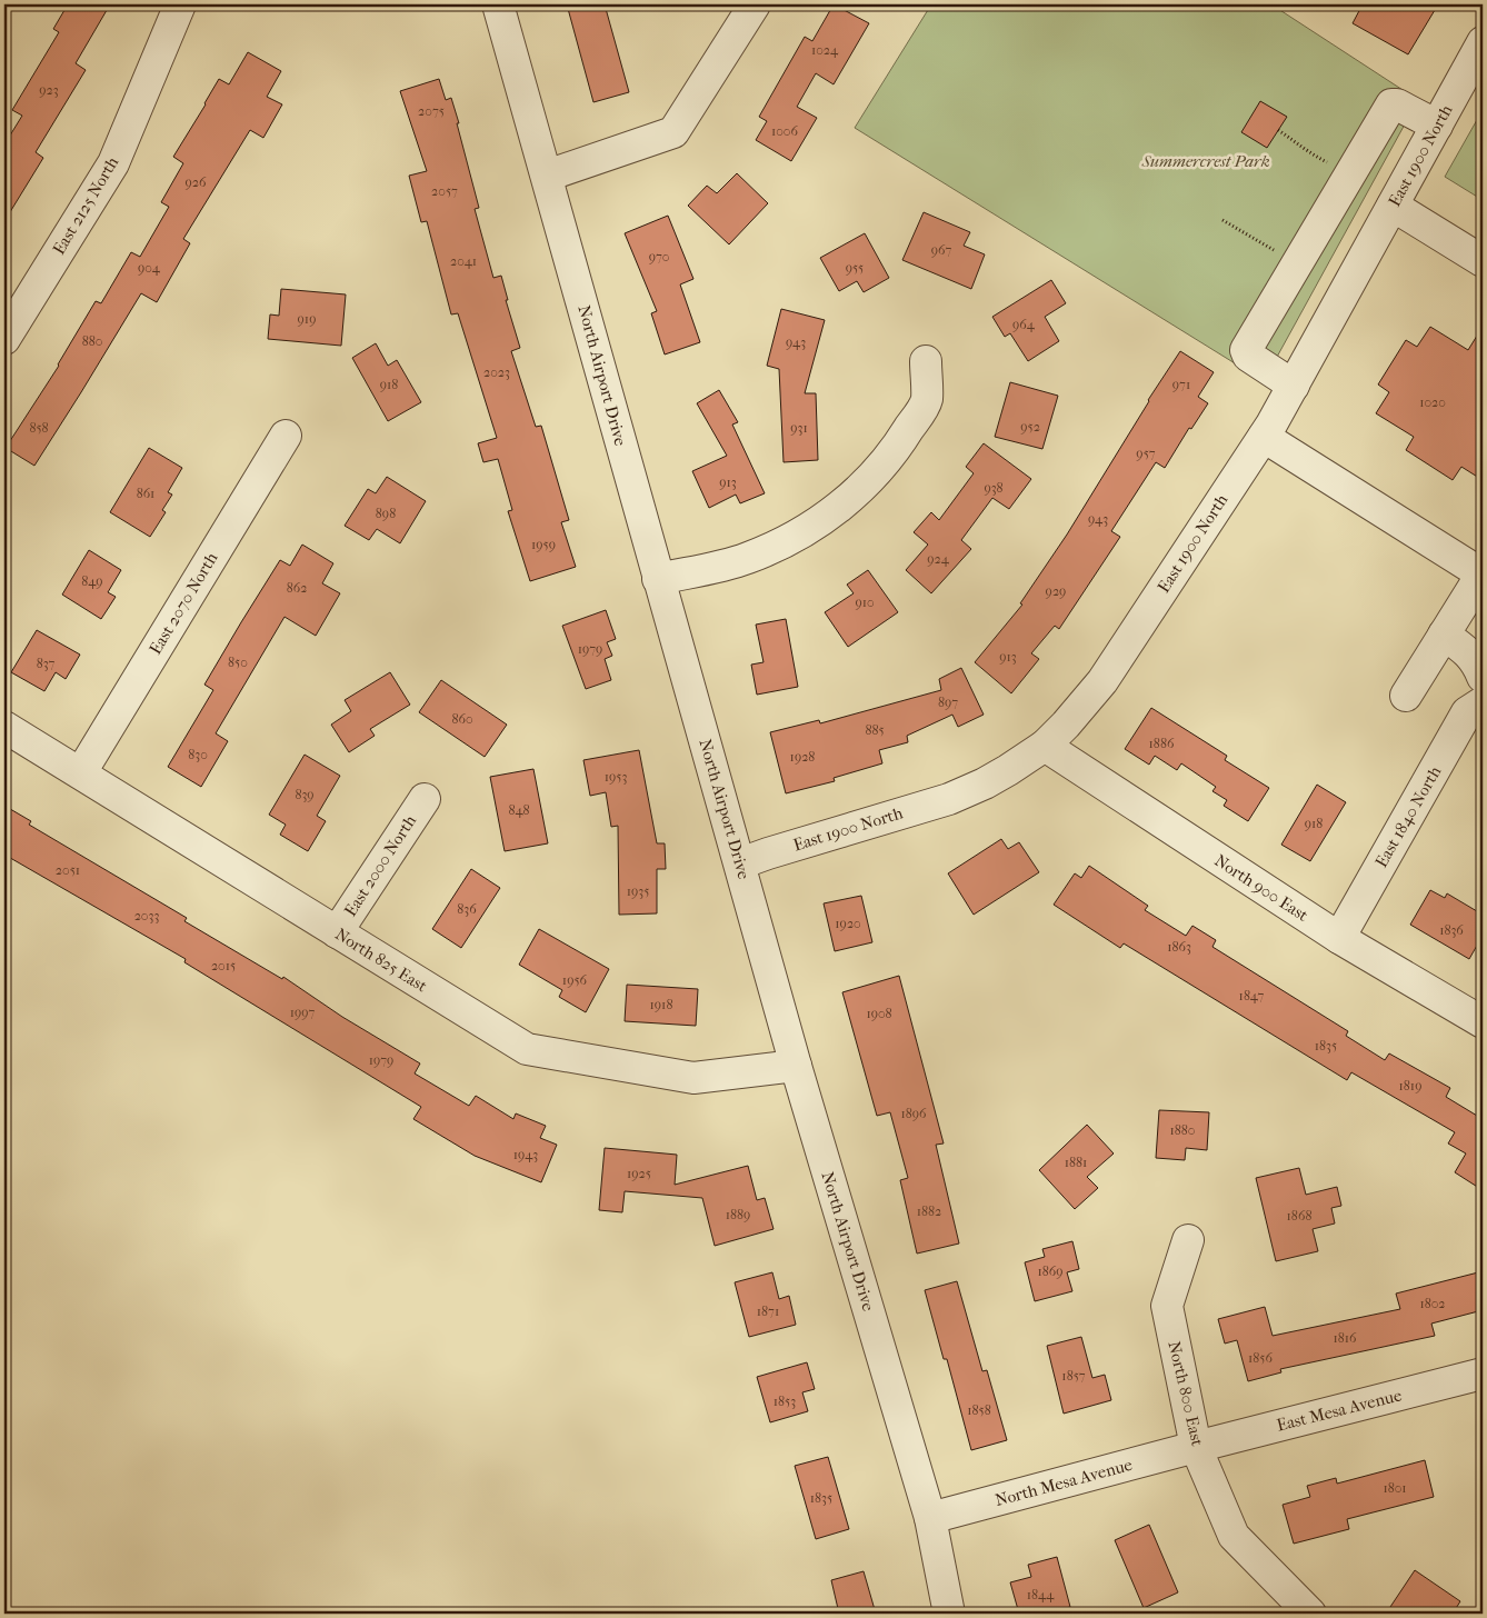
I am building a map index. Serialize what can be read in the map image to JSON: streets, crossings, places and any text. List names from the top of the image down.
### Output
{
  "streets": {
    "street": [
      "East 1900 North",
      "East 2125 North",
      "North Airport Drive",
      "East 2070 North",
      "East 1840 North",
      "East 2000 North",
      "North 900 East",
      "North 825 East",
      "North 800 East",
      "East Mesa Avenue",
      "North Mesa Avenue"
    ]
  },
  "crossings": [
    ["East 1900 North", "North Airport Drive"],
    ["East 1900 North", "North 900 East"],
    ["North Airport Drive", "North 825 East"],
    ["North Airport Drive", "North Mesa Avenue"],
    ["East 2070 North", "North 825 East"],
    ["East 1840 North", "North 900 East"],
    ["East 2000 North", "North 825 East"],
    ["North 800 East", "East Mesa Avenue"],
    ["North 800 East", "North Mesa Avenue"],
    ["East Mesa Avenue", "North Mesa Avenue"]
  ],
  "parks": ["Summercrest Park"],
  "house_numbers": [
    "1024",
    "923",
    "2075",
    "1006",
    "926",
    "2057",
    "967",
    "970",
    "2041",
    "904",
    "955",
    "919",
    "964",
    "880",
    "943",
    "2023",
    "918",
    "971",
    "1020",
    "952",
    "858",
    "931",
    "957",
    "913",
    "938",
    "861",
    "898",
    "943",
    "1959",
    "924",
    "849",
    "862",
    "929",
    "910",
    "1979",
    "913",
    "850",
    "837",
    "897",
    "860",
    "885",
    "1886",
    "830",
    "1928",
    "1953",
    "839",
    "848",
    "918",
    "2051",
    "1935",
    "836",
    "2033",
    "1920",
    "1836",
    "1863",
    "2015",
    "1956",
    "1847",
    "1918",
    "1997",
    "1908",
    "1835",
    "1979",
    "1819",
    "1896",
    "1880",
    "1943",
    "1881",
    "1925",
    "1882",
    "1889",
    "1868",
    "1869",
    "1802",
    "1871",
    "1816",
    "1856",
    "1857",
    "1853",
    "1858",
    "1801",
    "1835",
    "1844"
  ]
}
